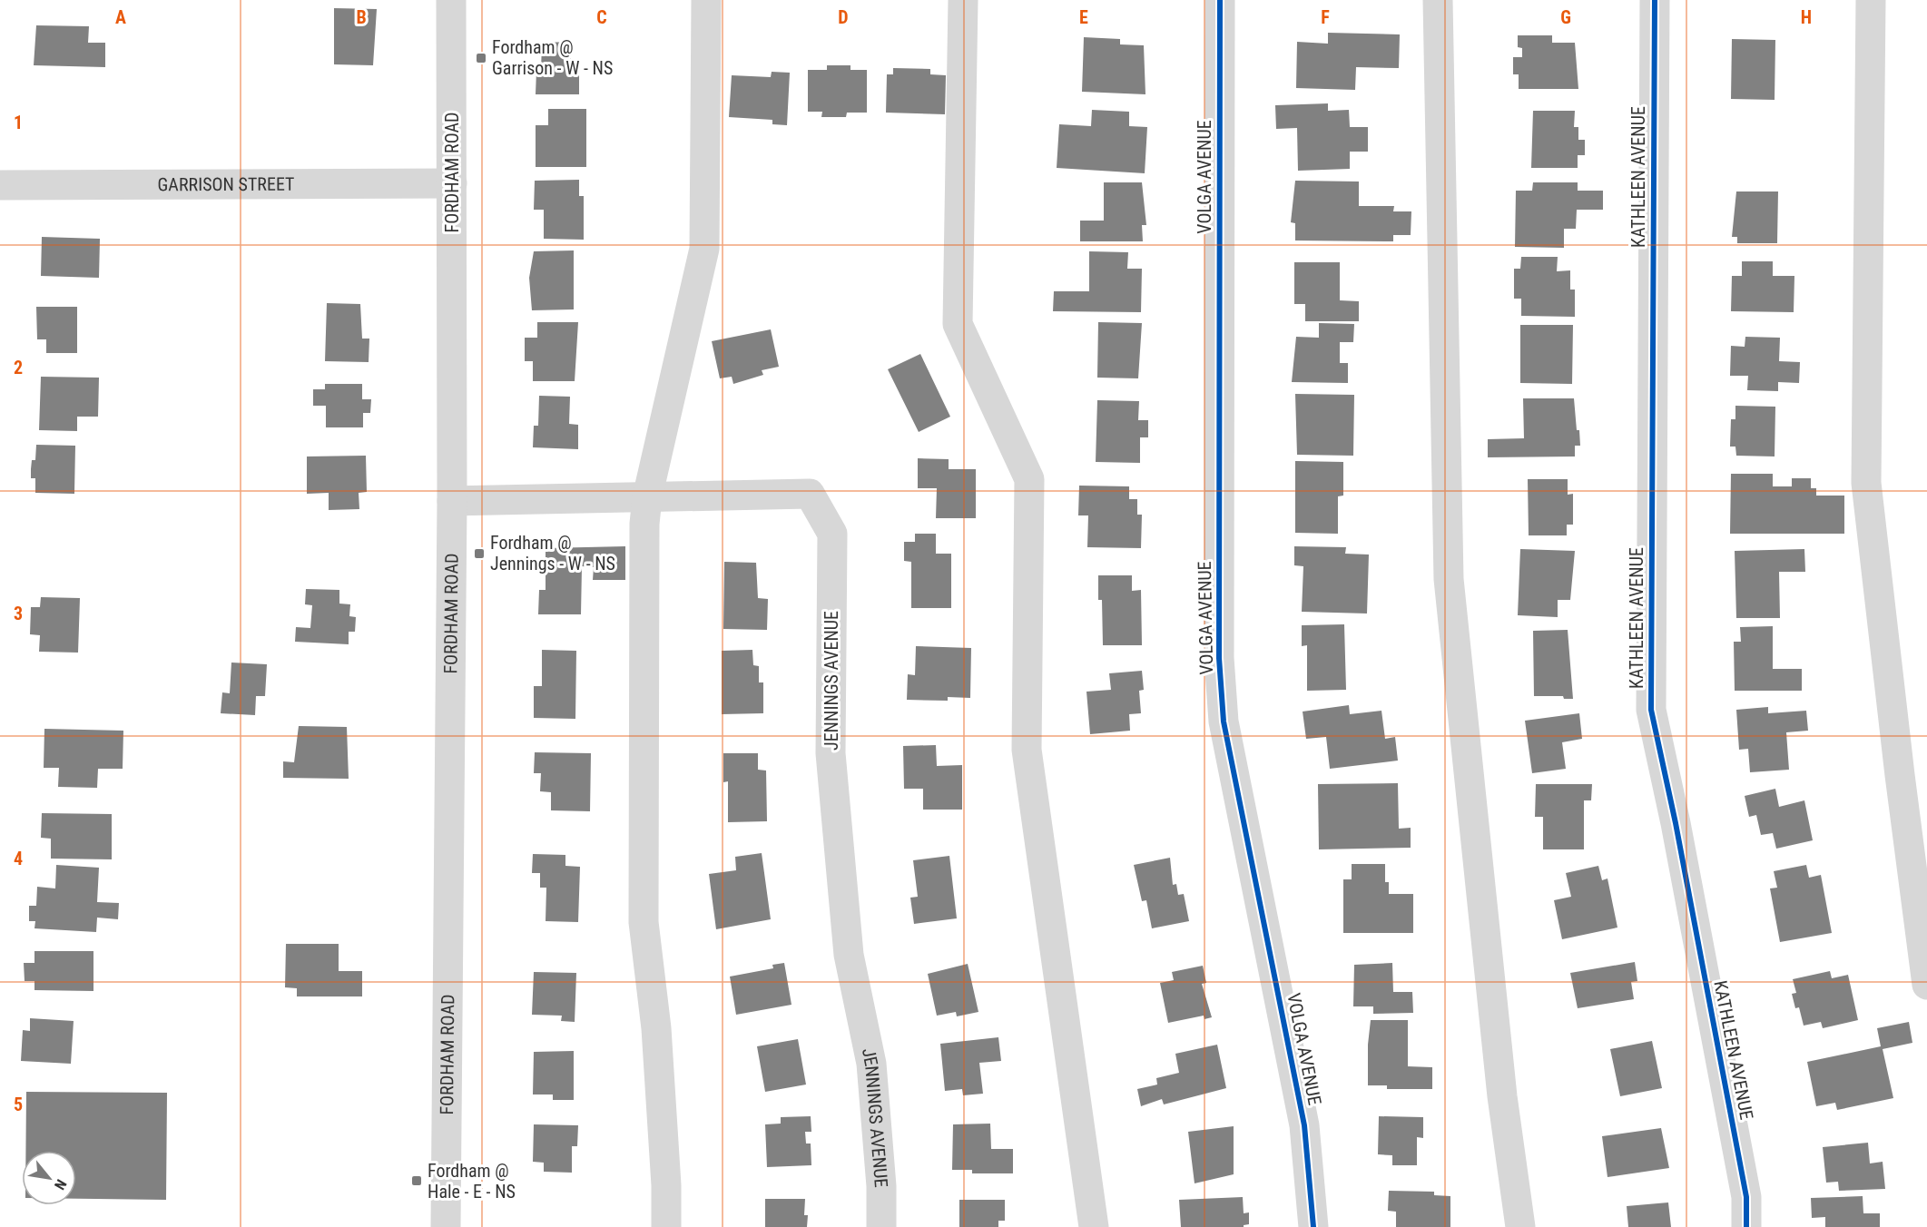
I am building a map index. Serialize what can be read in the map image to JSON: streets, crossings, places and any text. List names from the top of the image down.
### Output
{
  "streets": {
    "street": [
      "FORDHAM ROAD",
      "VOLGA AVENUE",
      "KATHLEEN AVENUE",
      "GARRISON STREET",
      "JENNINGS AVENUE"
    ]
  },
  "crossings": [
    ["FORDHAM ROAD", "GARRISON STREET"],
    ["FORDHAM ROAD", "JENNINGS AVENUE"]
  ],
  "places": {
    "transit": ["Fordham @ Garrison - W - NS", "Fordham @ Jennings - W - NS", "Fordham @ Hale - E - NS"]
  },
  "north": "bottom right",
  "grid": {
    "columns": [
      "A",
      "B",
      "C",
      "D",
      "E",
      "F",
      "G",
      "H"
    ],
    "rows": [
      "1",
      "2",
      "3",
      "4",
      "5"
    ]
  }
}
